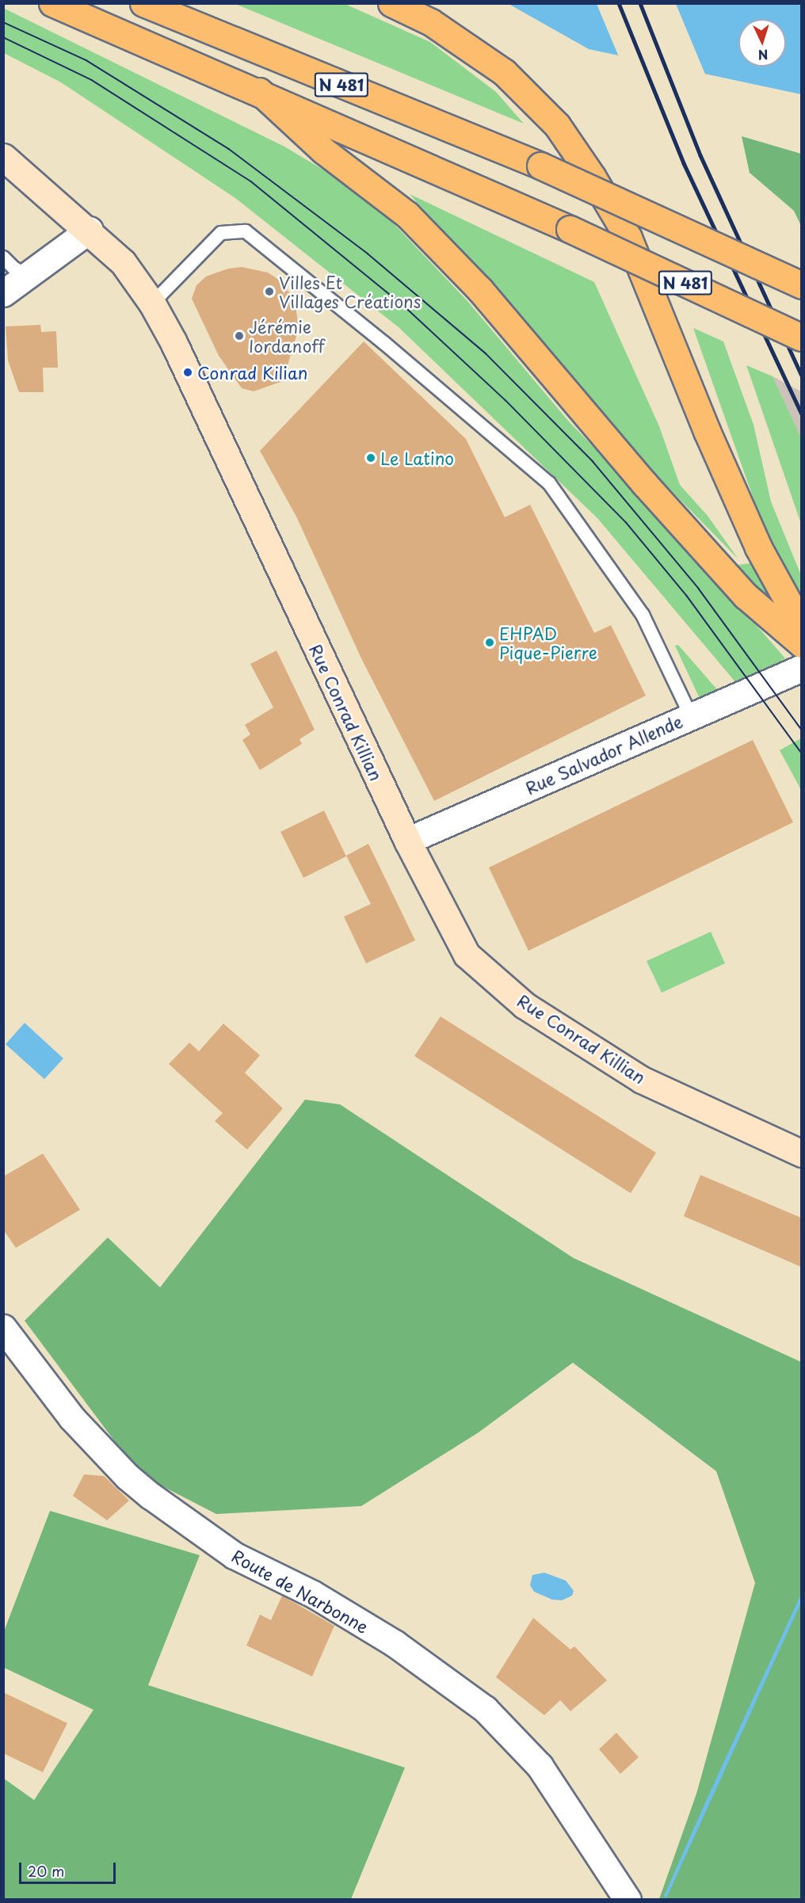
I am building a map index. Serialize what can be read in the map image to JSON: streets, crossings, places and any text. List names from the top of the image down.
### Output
{
  "streets": {
    "highway": ["N 481"],
    "street": ["Rue Conrad Killian", "Rue Salvador Allende", "Route de Narbonne"]
  },
  "crossings": [
    ["Rue Conrad Killian", "Rue Salvador Allende"]
  ],
  "places": [
    "Villes Et Villages Créations",
    "Jérémie Iordanoff",
    "Conrad Kilian",
    "Le Latino",
    "EHPAD Pique-Pierre"
  ],
  "scale_bar": "20 m",
  "north": "bottom"
}
